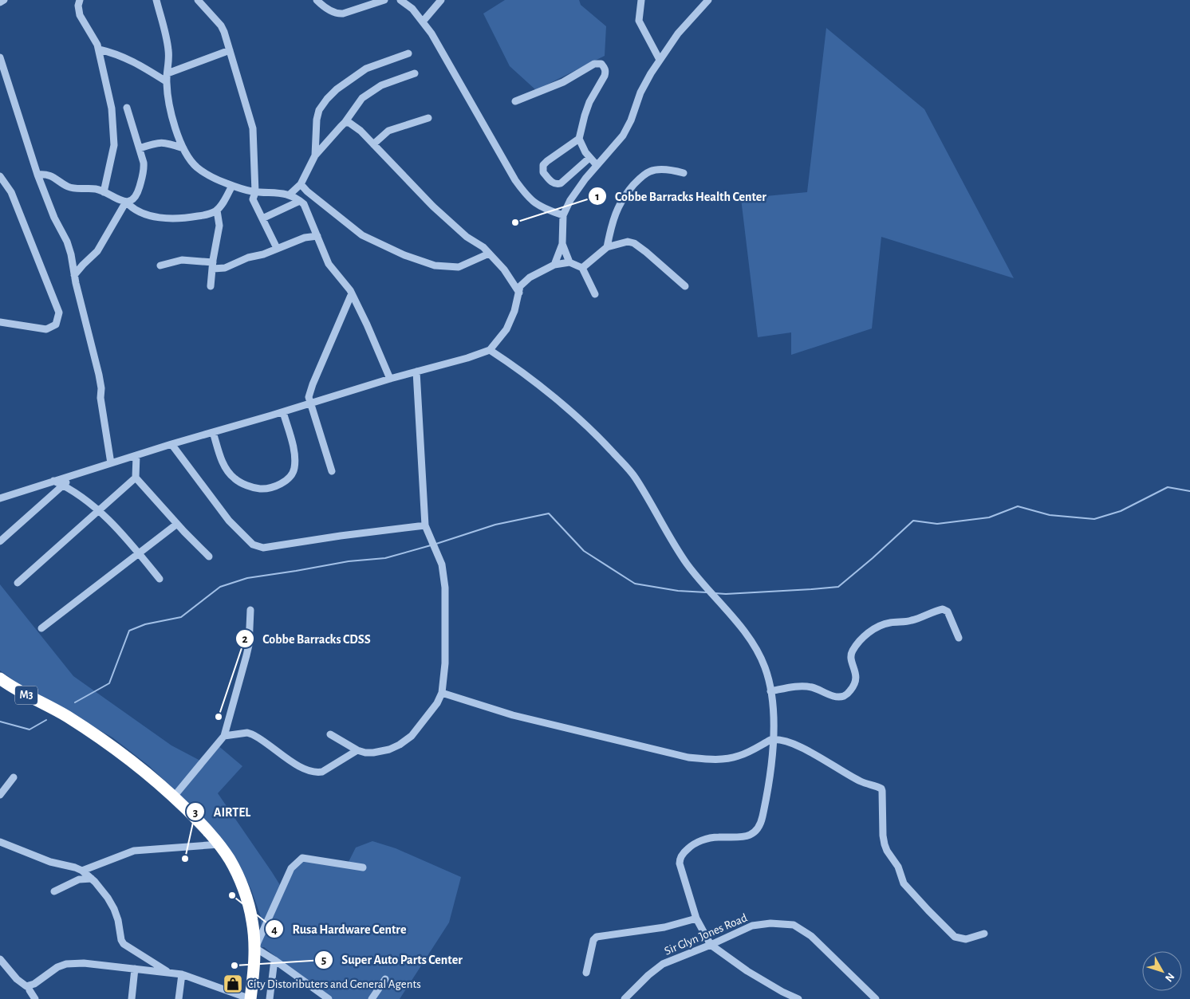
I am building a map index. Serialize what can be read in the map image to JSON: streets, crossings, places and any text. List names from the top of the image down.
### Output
{
  "streets": {
    "highway": ["M3"],
    "street": ["Sir Glyn Jones Road"]
  },
  "places": {
    "other": [
      "Cobbe Barracks Health Center",
      "Cobbe Barracks CDSS",
      "AIRTEL",
      "Rusa Hardware Centre",
      "Super Auto Parts Center"
    ],
    "shop": ["City Distoributers and General Agents"]
  },
  "north": "bottom right"
}
